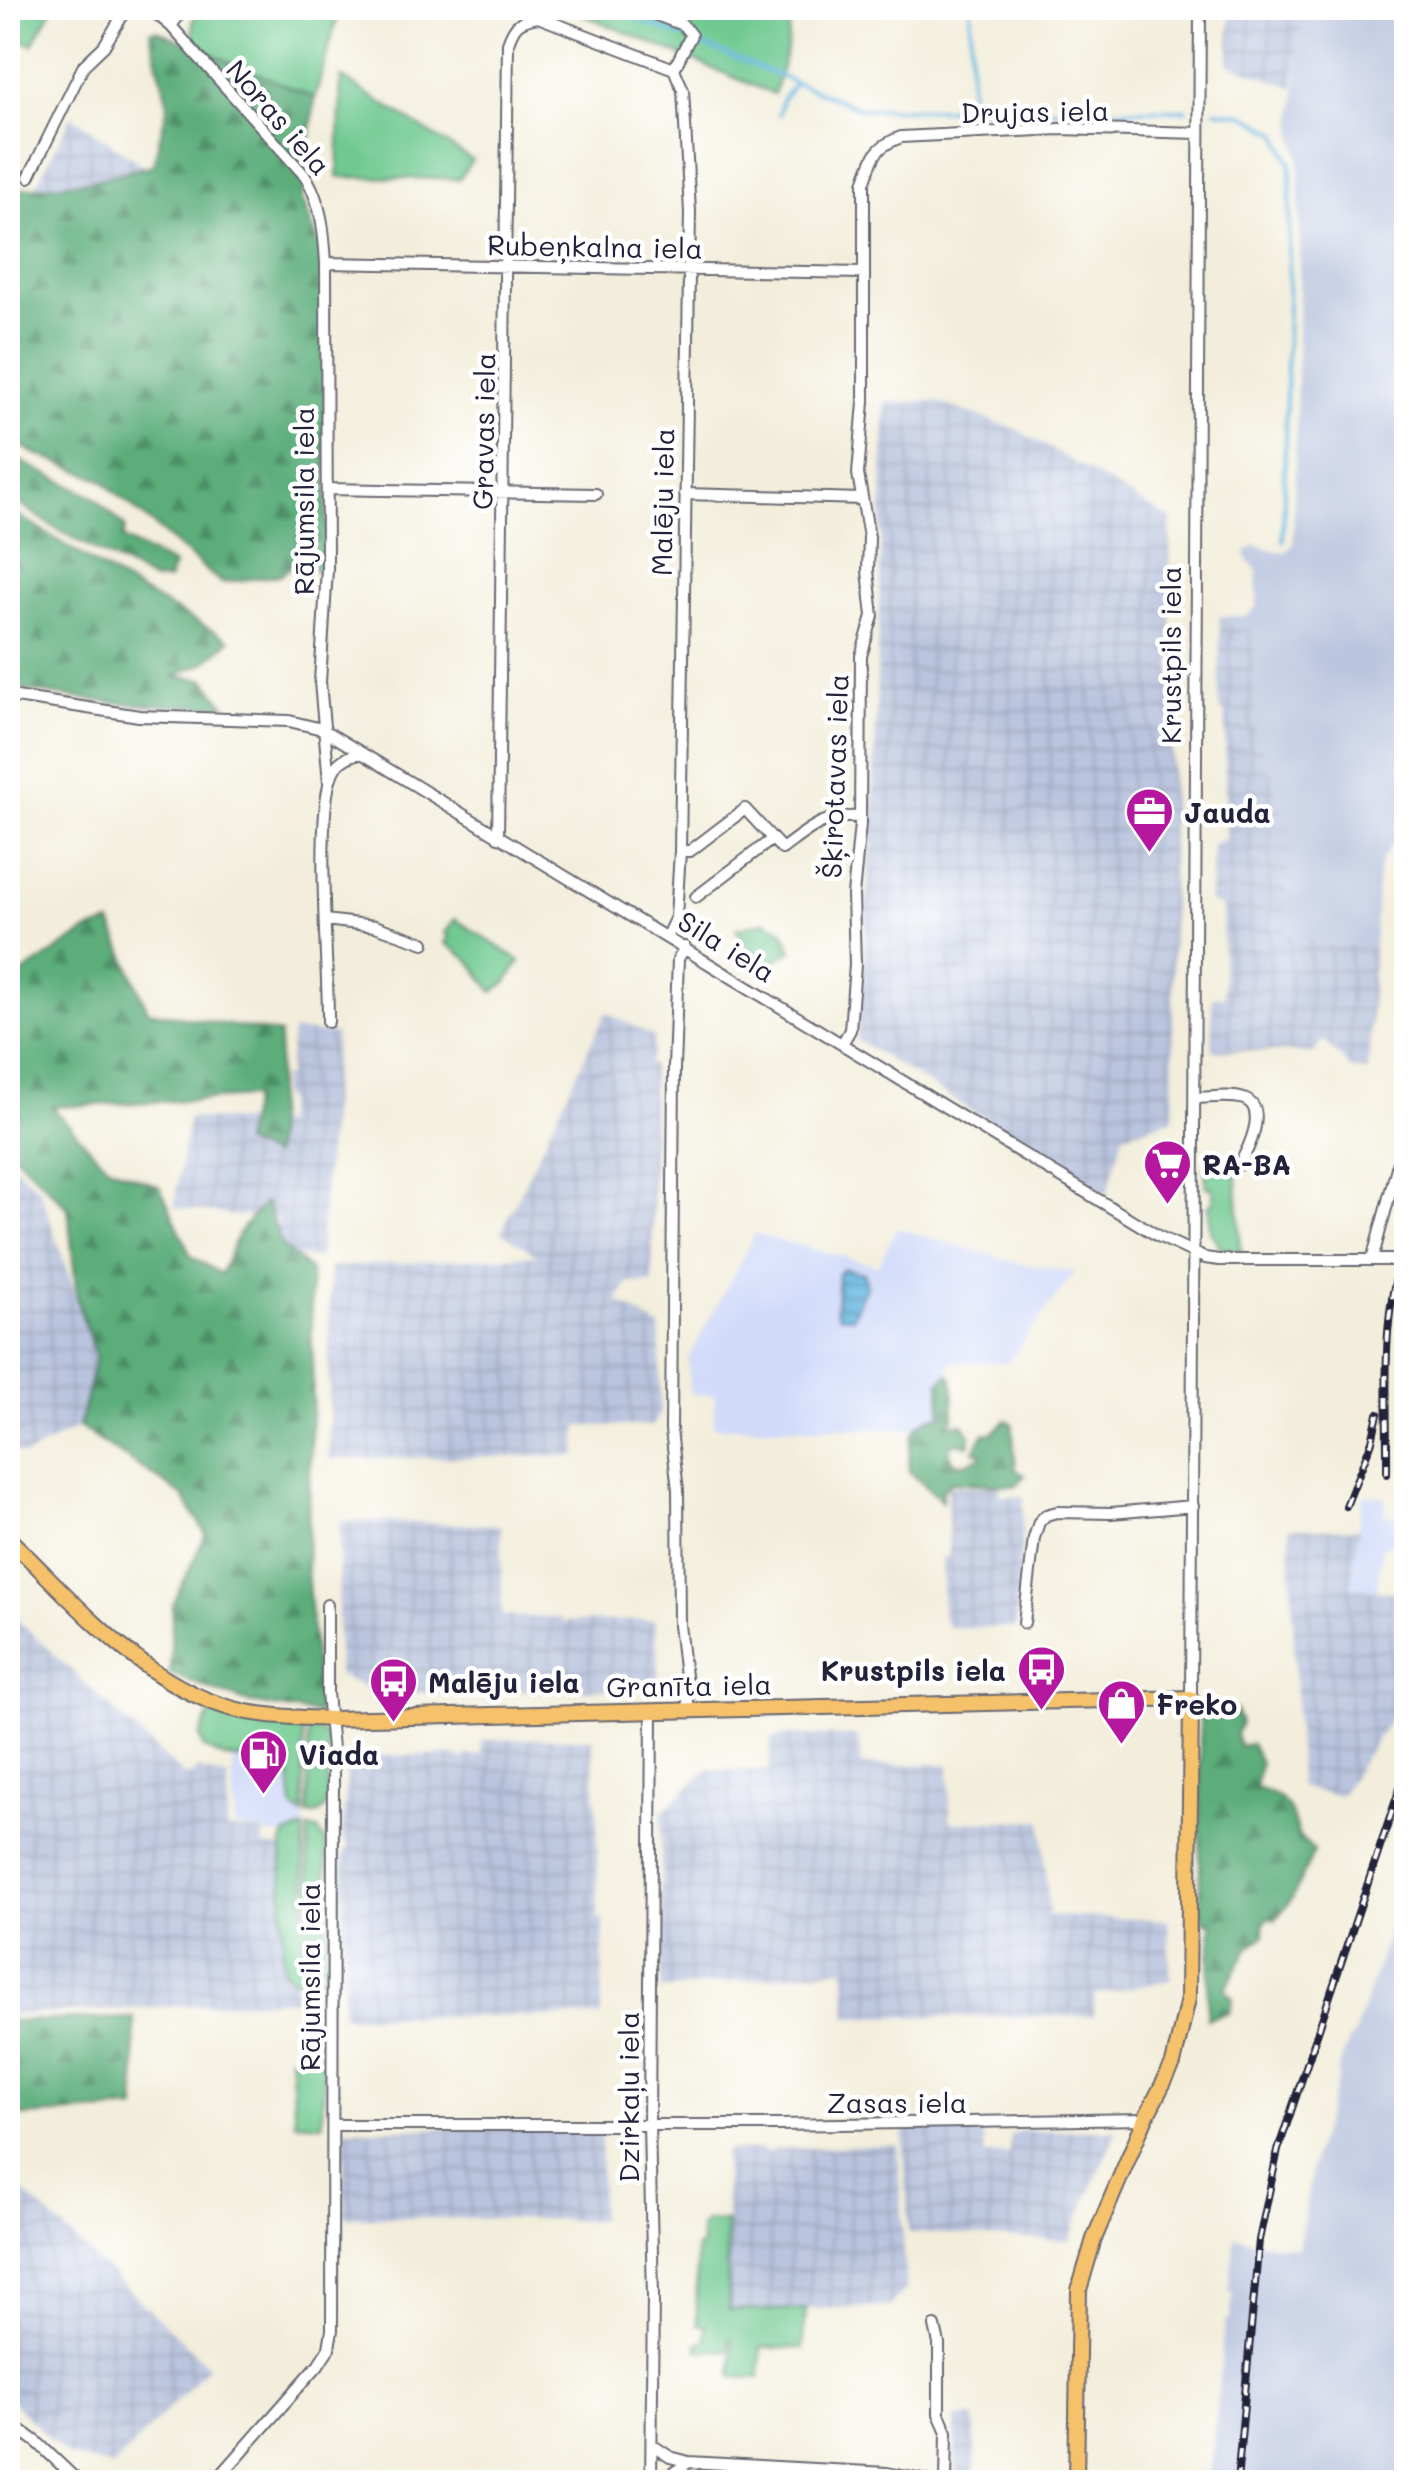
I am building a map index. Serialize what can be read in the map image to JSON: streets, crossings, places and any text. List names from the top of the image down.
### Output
{
  "streets": {
    "main road": ["Krustpils iela", "Granīta iela"],
    "street": [
      "Drujas iela",
      "Noras iela",
      "Rubeņkalna iela",
      "Gravas iela",
      "Rājumsila iela",
      "Malēju iela",
      "Šķirotavas iela",
      "Sila iela",
      "Dzirkaļu iela",
      "Zasas iela"
    ]
  },
  "crossings": [
    ["Drujas iela", "Krustpils iela"],
    ["Drujas iela", "Šķirotavas iela"],
    ["Noras iela", "Rājumsila iela"],
    ["Rubeņkalna iela", "Gravas iela"],
    ["Rubeņkalna iela", "Rājumsila iela"],
    ["Rubeņkalna iela", "Malēju iela"],
    ["Rubeņkalna iela", "Šķirotavas iela"],
    ["Gravas iela", "Malēju iela"],
    ["Gravas iela", "Sila iela"],
    ["Rājumsila iela", "Sila iela"],
    ["Rājumsila iela", "Granīta iela"],
    ["Rājumsila iela", "Zasas iela"],
    ["Malēju iela", "Sila iela"],
    ["Krustpils iela", "Sila iela"],
    ["Krustpils iela", "Granīta iela"],
    ["Krustpils iela", "Zasas iela"],
    ["Šķirotavas iela", "Sila iela"],
    ["Granīta iela", "Dzirkaļu iela"],
    ["Dzirkaļu iela", "Zasas iela"]
  ],
  "places": {
    "office": ["Jauda"],
    "supermarket": ["RA-BA"],
    "bus stop": ["Krustpils iela", "Malēju iela"],
    "shop": ["Freko"],
    "fuel station": ["Viada"]
  }
}
